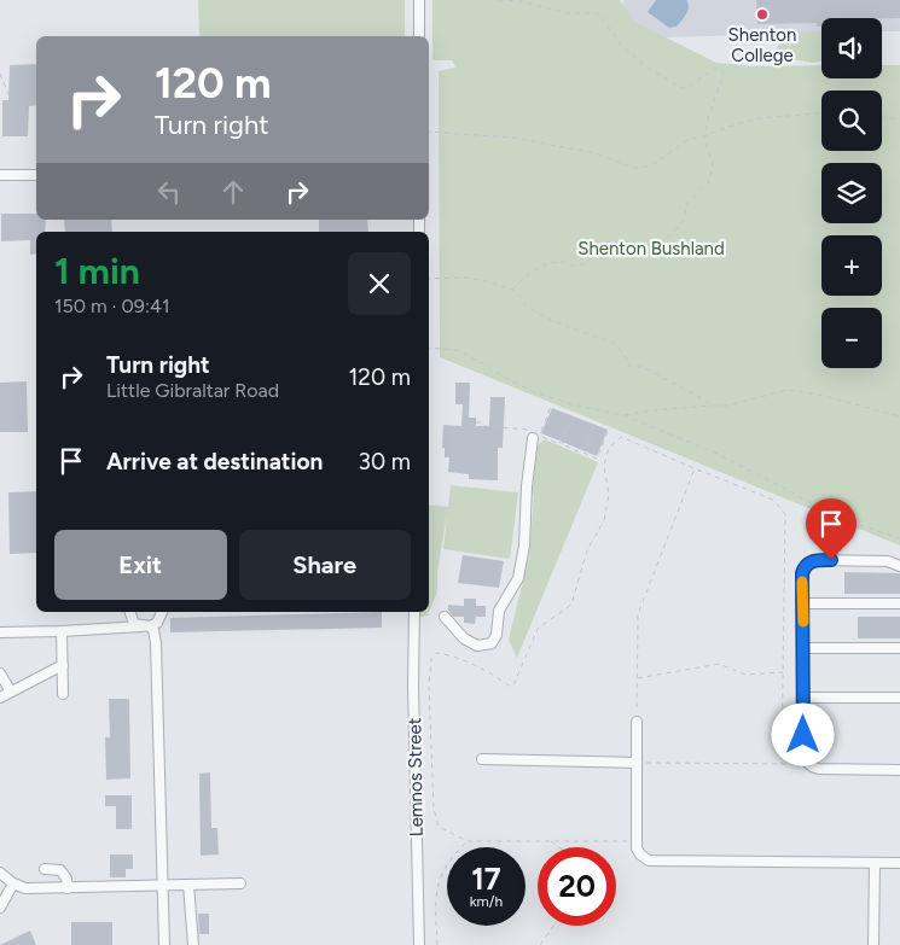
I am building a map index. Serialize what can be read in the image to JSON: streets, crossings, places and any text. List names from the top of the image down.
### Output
{
  "streets": {
    "street": ["Lemnos Street"]
  },
  "parks": ["Shenton Bushland"],
  "places": ["Shenton College"],
  "page": {
    "map_buttons": ["+", "−"],
    "turn": ["120 m", "Turn right"],
    "heading": ["1 min", "150 m · 09:41"],
    "list": [
      {
        "name": "Turn right",
        "note": "Little Gibraltar Road",
        "value": "120 m"
      },
      {
        "name": "Arrive at destination",
        "value": "30 m"
      }
    ],
    "buttons": ["Exit", "Share"],
    "speed": "17 km/h",
    "limit": "20"
  }
}
